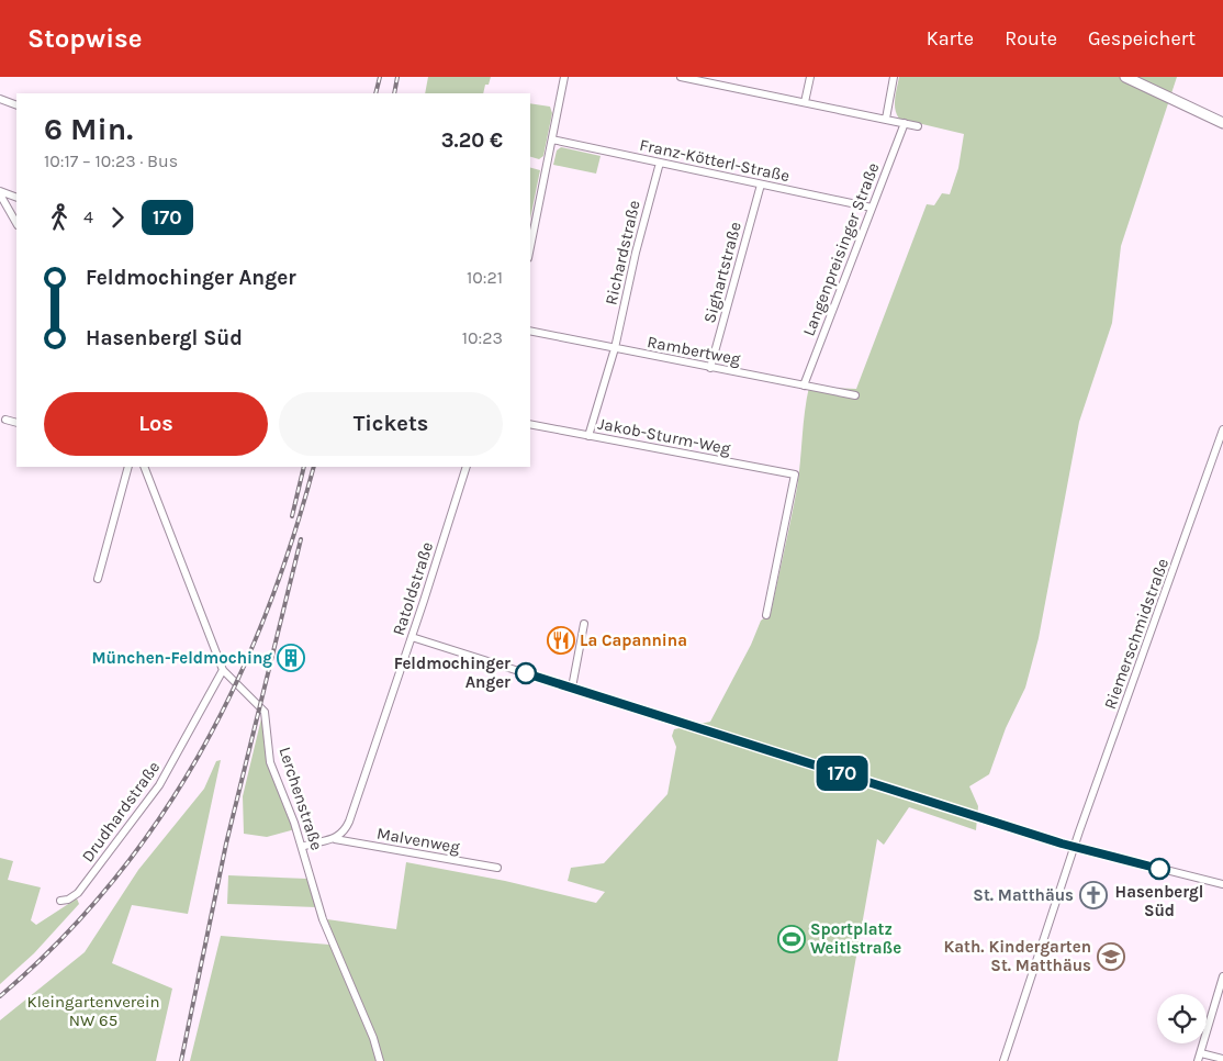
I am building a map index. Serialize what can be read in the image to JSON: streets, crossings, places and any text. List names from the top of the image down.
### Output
{
  "streets": {
    "street": [
      "Franz-Kötterl-Straße",
      "Langenpreisinger Straße",
      "Richardstraße",
      "Sighartstraße",
      "Rambertweg",
      "Jakob-Sturm-Weg",
      "Ratoldstraße",
      "Riemerschmidstraße",
      "Lerchenstraße",
      "Drudhardstraße",
      "Malvenweg"
    ]
  },
  "crossings": [
    ["Franz-Kötterl-Straße", "Langenpreisinger Straße"],
    ["Franz-Kötterl-Straße", "Richardstraße"],
    ["Franz-Kötterl-Straße", "Sighartstraße"],
    ["Langenpreisinger Straße", "Rambertweg"],
    ["Richardstraße", "Rambertweg"],
    ["Richardstraße", "Jakob-Sturm-Weg"],
    ["Sighartstraße", "Rambertweg"],
    ["Ratoldstraße", "Malvenweg"],
    ["Lerchenstraße", "Drudhardstraße"]
  ],
  "parks": ["Kleingartenverein NW 65"],
  "places": {
    "restaurant": ["La Capannina"],
    "building": ["München-Feldmoching"],
    "other": ["Feldmochinger Anger", "Hasenbergl Süd"],
    "church": ["St. Matthäus"],
    "sports": ["Sportplatz Weitlstraße"],
    "school or university": ["Kath. Kindergarten St. Matthäus"]
  },
  "lines": ["bus line 170"],
  "page": {
    "header": "Stopwise",
    "nav": ["Karte", "Route", "Gespeichert"],
    "on_map": "170",
    "heading": ["6 Min.", "10:17 – 10:23 · Bus", "3.20 €"],
    "legs": ["4", "170"],
    "list": [
      {
        "name": "Feldmochinger Anger",
        "value": "10:21"
      },
      {
        "name": "Hasenbergl Süd",
        "value": "10:23"
      }
    ],
    "buttons": ["Los", "Tickets"]
  }
}
